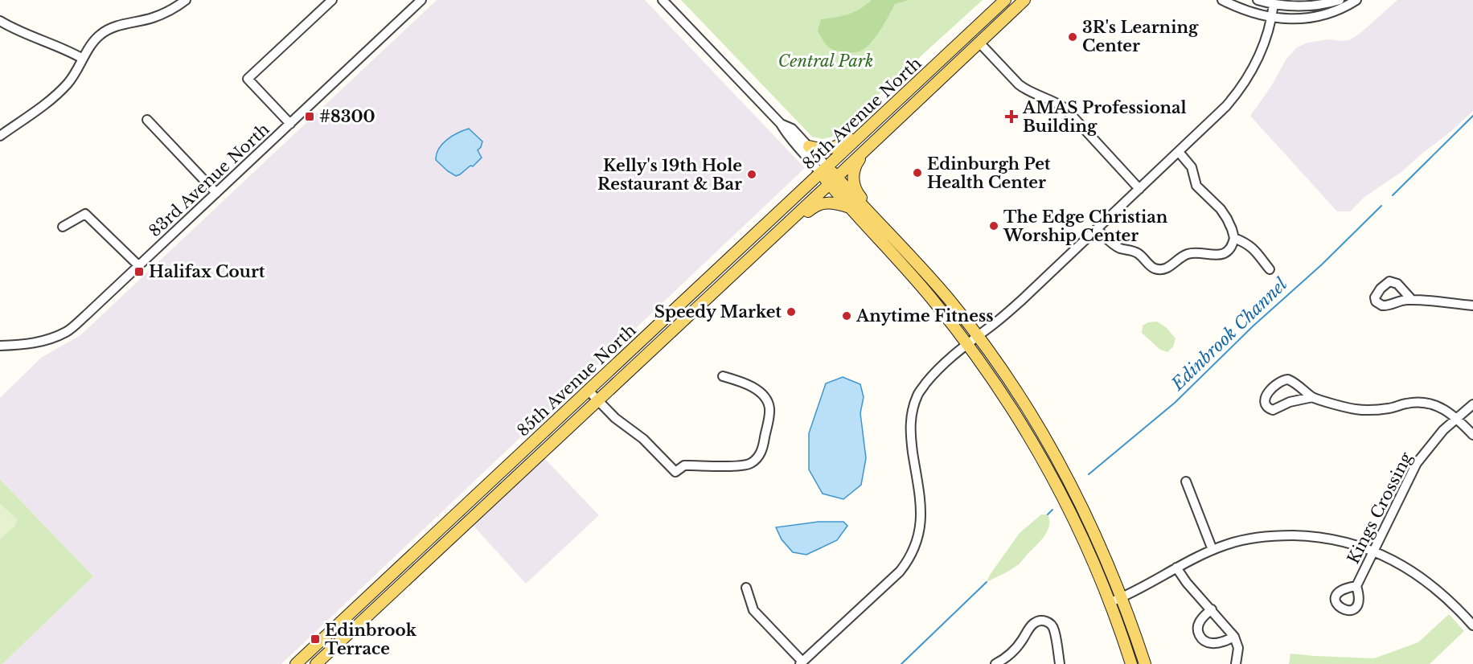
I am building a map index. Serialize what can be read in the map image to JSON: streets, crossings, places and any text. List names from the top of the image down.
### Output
{
  "streets": {
    "main road": ["85th Avenue North"],
    "street": ["83rd Avenue North", "Kings Crossing"]
  },
  "water": ["Edinbrook Channel"],
  "parks": ["Central Park"],
  "places": {
    "other": [
      "3R's Learning Center",
      "Edinburgh Pet Health Center",
      "Kelly's 19th Hole Restaurant & Bar",
      "The Edge Christian Worship Center",
      "Speedy Market",
      "Anytime Fitness"
    ],
    "transit": ["#8300", "Halifax Court", "Edinbrook Terrace"],
    "health": ["AMAS Professional Building"]
  }
}
